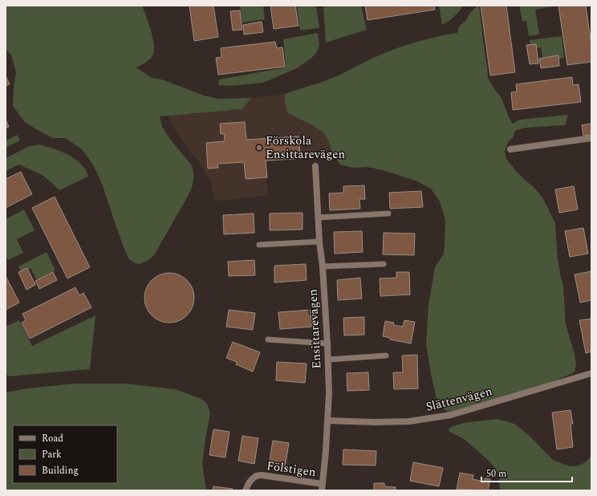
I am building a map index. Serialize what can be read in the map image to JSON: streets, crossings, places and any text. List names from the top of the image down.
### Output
{
  "streets": {
    "street": ["Ensittarevägen", "Slättenvägen", "Fölstigen"]
  },
  "crossings": [
    ["Ensittarevägen", "Slättenvägen"],
    ["Ensittarevägen", "Fölstigen"]
  ],
  "places": ["Förskola Ensittarevägen"],
  "legend": ["Road", "Park", "Building"],
  "scale_bar": "50 m"
}
